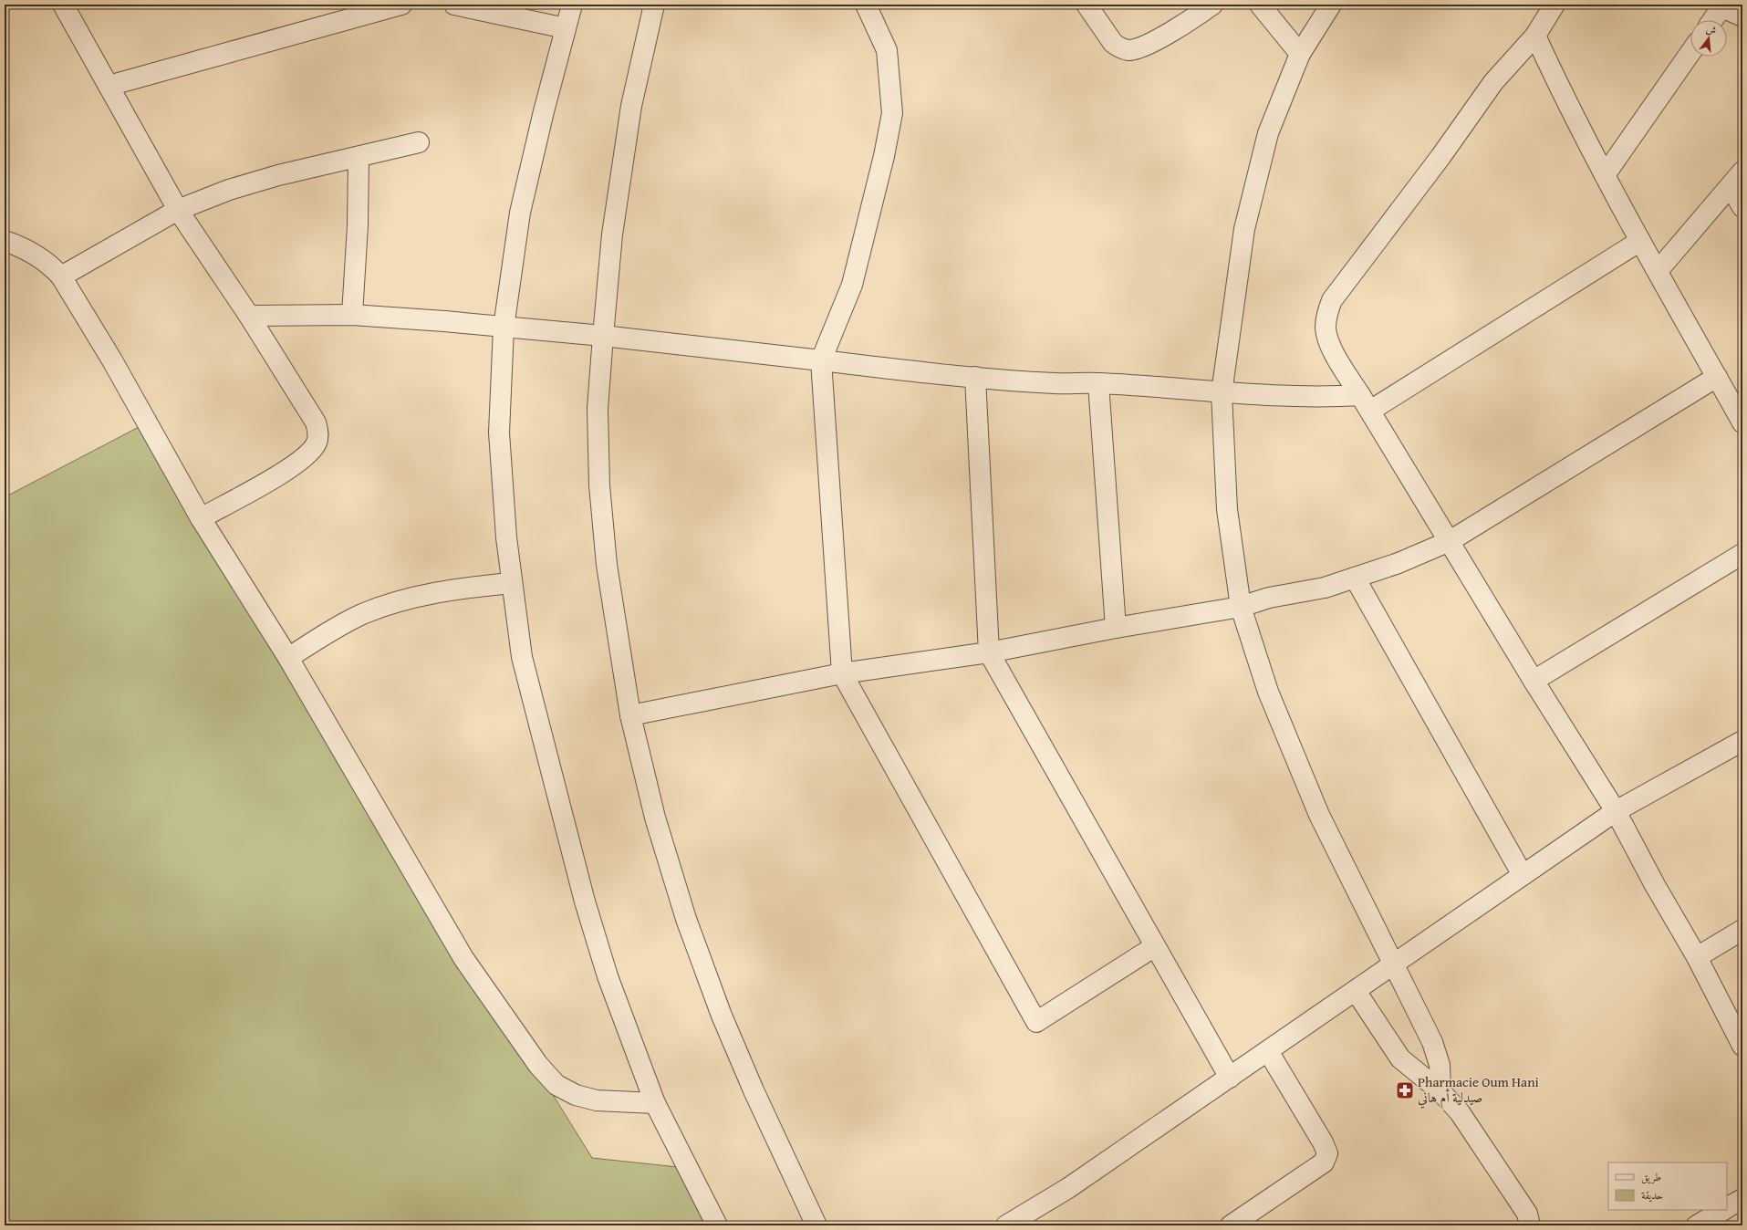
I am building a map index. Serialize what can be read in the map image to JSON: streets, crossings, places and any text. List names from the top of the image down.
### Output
{
  "places": {
    "pharmacy": ["Pharmacie Oum Hani صيدلية أم هاني"]
  },
  "legend": ["طريق", "حديقة"],
  "north": "top"
}
